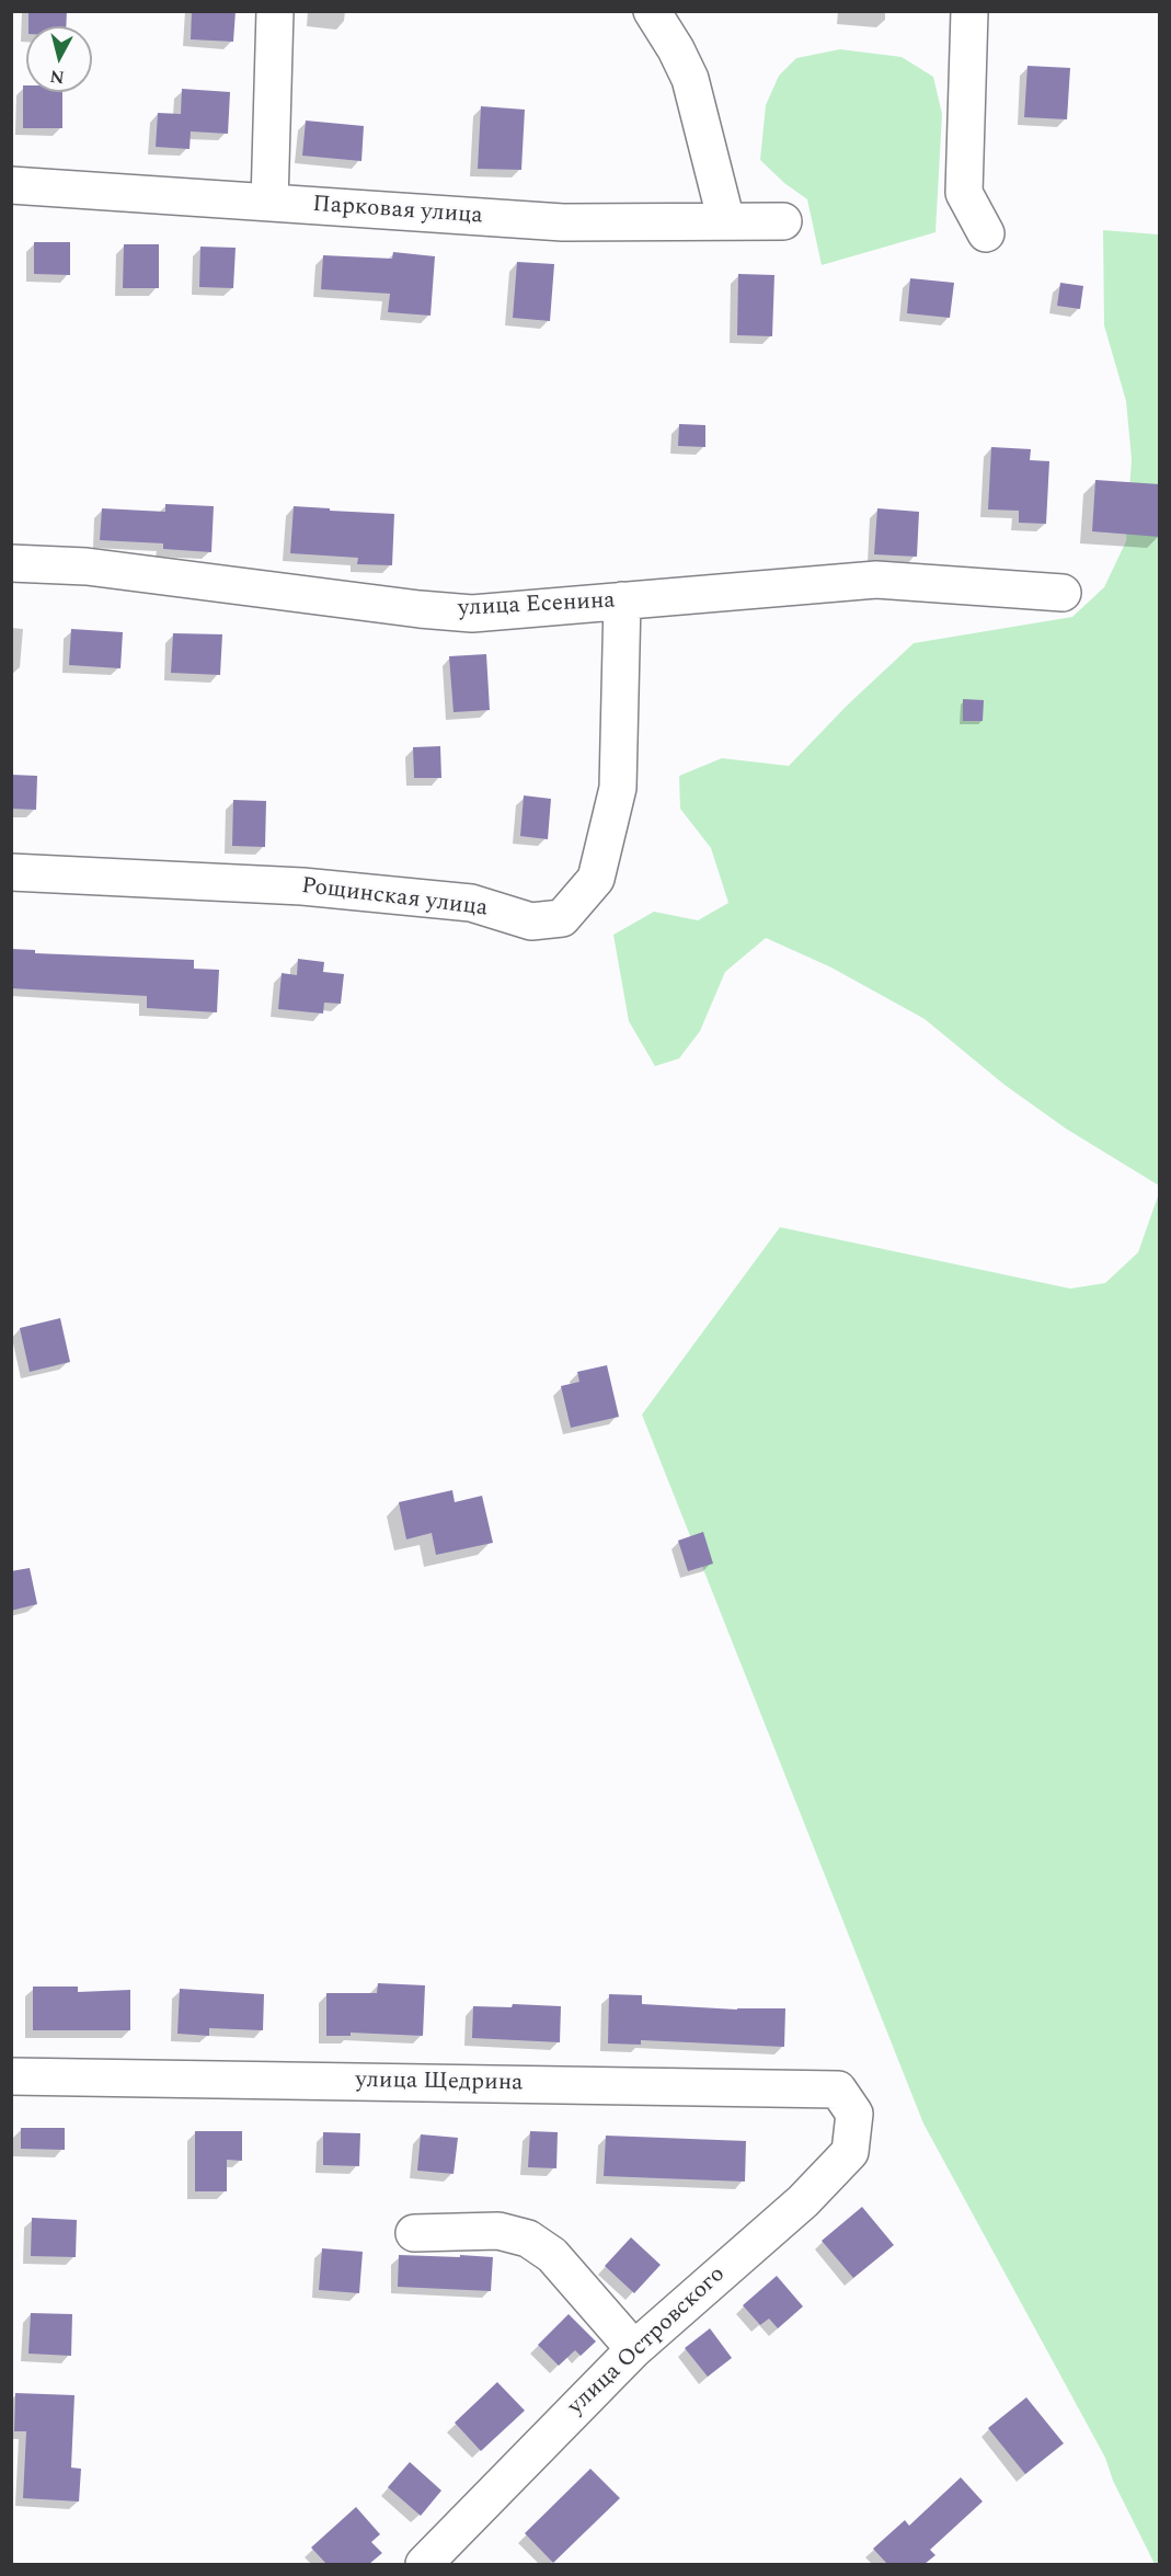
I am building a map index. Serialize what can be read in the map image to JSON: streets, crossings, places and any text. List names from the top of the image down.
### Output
{
  "streets": {
    "street": [
      "Парковая улица",
      "улица Есенина",
      "Рощинская улица",
      "улица Щедрина",
      "улица Островского"
    ]
  },
  "crossings": [
    ["улица Есенина", "Рощинская улица"],
    ["улица Щедрина", "улица Островского"]
  ],
  "north": "bottom"
}
